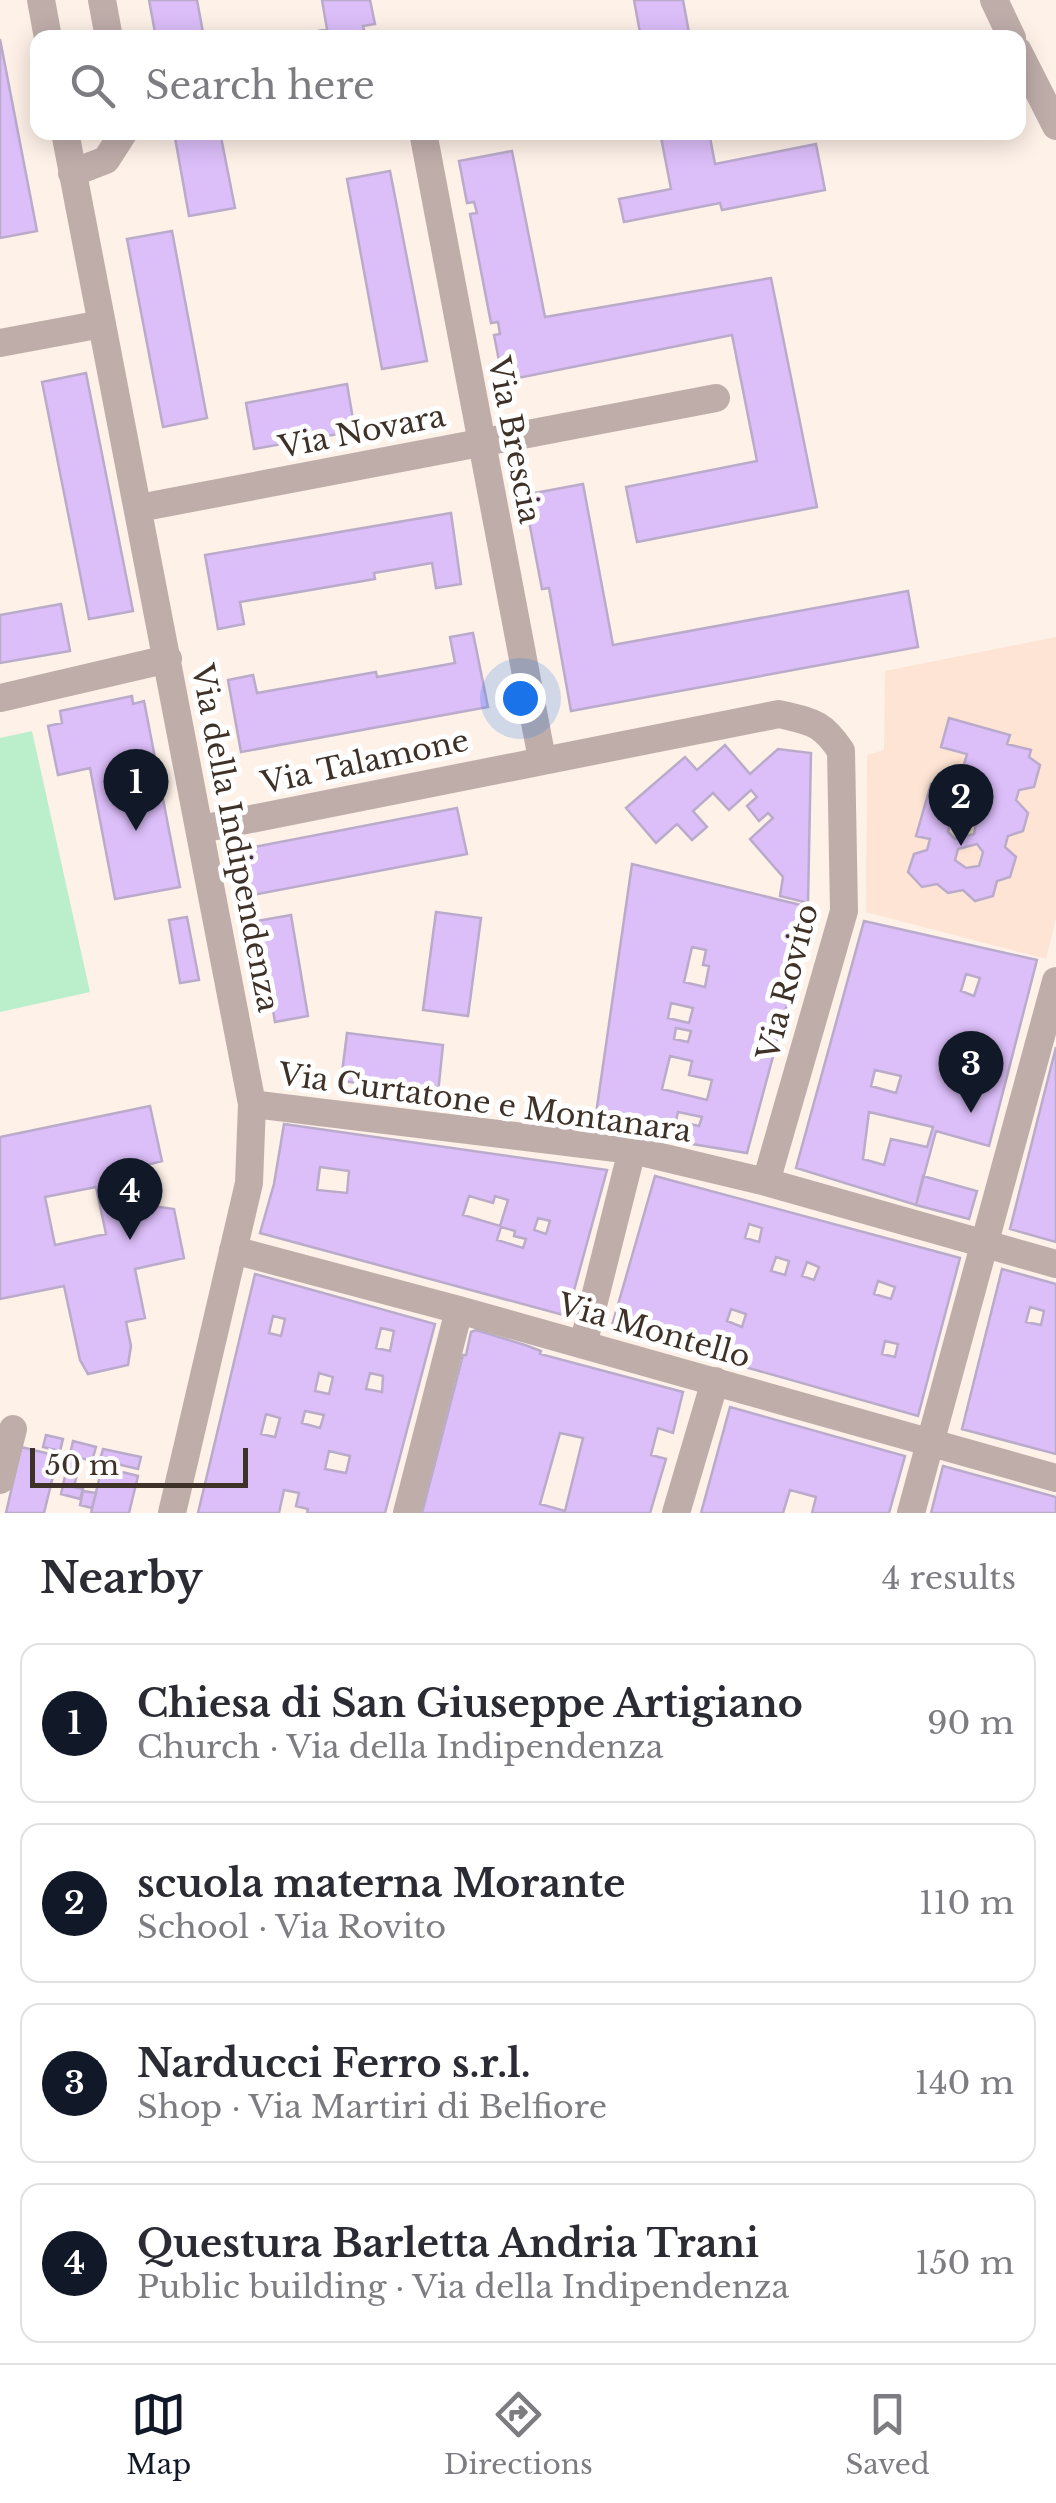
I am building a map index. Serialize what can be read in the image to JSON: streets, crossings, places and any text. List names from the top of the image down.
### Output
{
  "streets": {
    "street": [
      "Via Novara",
      "Via Brescia",
      "Via Talamone",
      "Via della Indipendenza",
      "Via Rovito",
      "Via Curtatone e Montanara",
      "Via Montello"
    ]
  },
  "crossings": [
    ["Via Novara", "Via Brescia"],
    ["Via Novara", "Via della Indipendenza"],
    ["Via Brescia", "Via Talamone"],
    ["Via Talamone", "Via della Indipendenza"],
    ["Via Talamone", "Via Rovito"],
    ["Via della Indipendenza", "Via Curtatone e Montanara"],
    ["Via della Indipendenza", "Via Montello"],
    ["Via Rovito", "Via Curtatone e Montanara"]
  ],
  "scale_bar": "50 m",
  "page": {
    "search": "Search here",
    "pins": [
      "1",
      "2",
      "3",
      "4"
    ],
    "scale": "50 m",
    "heading": ["Nearby", "4 results"],
    "list": [
      {
        "mark": "1",
        "name": "Chiesa di San Giuseppe Artigiano",
        "note": "Church · Via della Indipendenza",
        "value": "90 m"
      },
      {
        "mark": "2",
        "name": "scuola materna Morante",
        "note": "School · Via Rovito",
        "value": "110 m"
      },
      {
        "mark": "3",
        "name": "Narducci Ferro s.r.l.",
        "note": "Shop · Via Martiri di Belfiore",
        "value": "140 m"
      },
      {
        "mark": "4",
        "name": "Questura Barletta Andria Trani",
        "note": "Public building · Via della Indipendenza",
        "value": "150 m"
      }
    ],
    "nav": ["Map", "Directions", "Saved"]
  }
}
